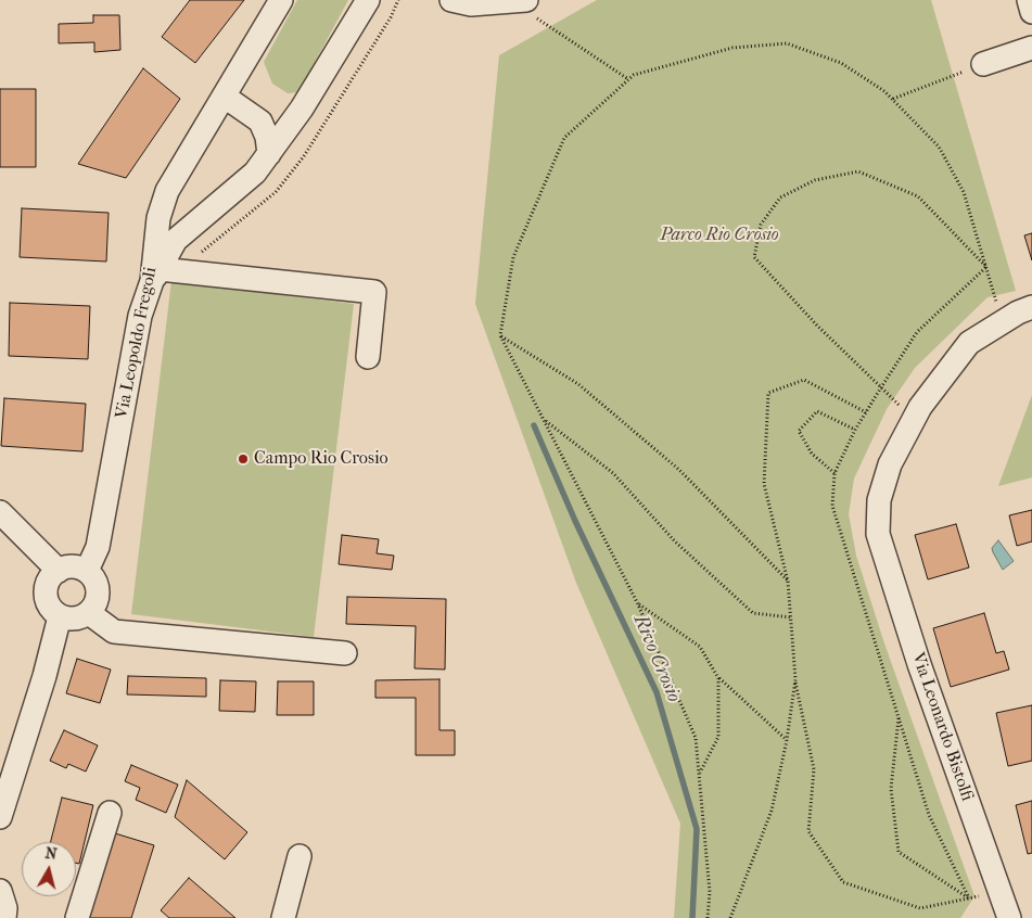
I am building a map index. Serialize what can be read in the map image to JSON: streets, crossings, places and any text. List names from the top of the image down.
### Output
{
  "streets": {
    "street": ["Via Leopoldo Fregoli", "Via Leonardo Bistolfi"]
  },
  "water": ["Rivo Crosio"],
  "parks": ["Parco Rio Crosio"],
  "places": ["Campo Rio Crosio"],
  "north": "top"
}
